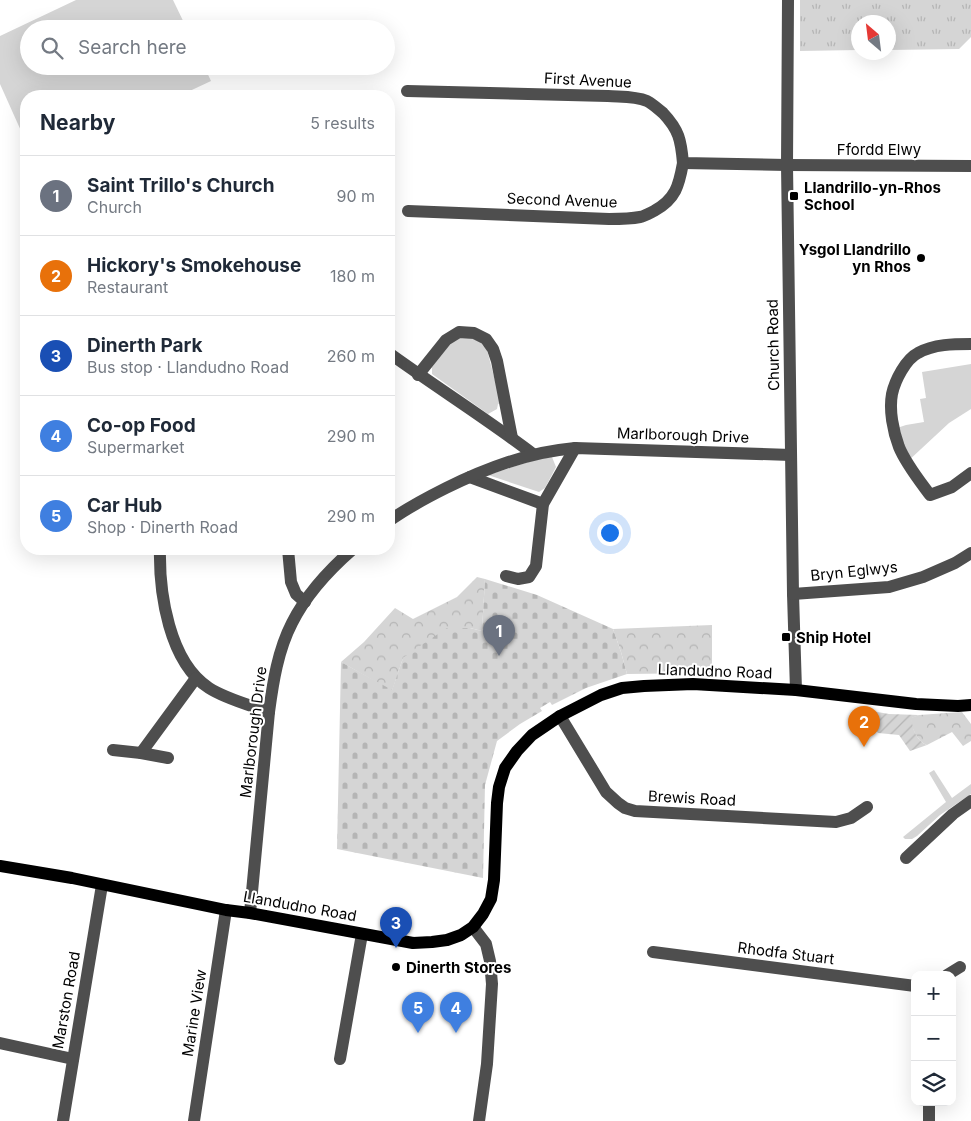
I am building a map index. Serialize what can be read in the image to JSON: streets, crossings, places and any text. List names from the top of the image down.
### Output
{
  "streets": {
    "main road": ["Llandudno Road"],
    "street": [
      "First Avenue",
      "Ffordd Elwy",
      "Second Avenue",
      "Church Road",
      "Marlborough Drive",
      "Bryn Eglwys",
      "Brewis Road",
      "Rhodfa Stuart",
      "Marston Road",
      "Marine View"
    ]
  },
  "crossings": [
    ["First Avenue", "Second Avenue"],
    ["Ffordd Elwy", "Church Road"],
    ["Church Road", "Marlborough Drive"],
    ["Church Road", "Bryn Eglwys"],
    ["Church Road", "Llandudno Road"],
    ["Marlborough Drive", "Llandudno Road"],
    ["Llandudno Road", "Brewis Road"],
    ["Llandudno Road", "Marston Road"],
    ["Llandudno Road", "Marine View"]
  ],
  "places": {
    "transit": ["Llandrillo-yn-Rhos School", "Ship Hotel"],
    "other": ["Ysgol Llandrillo yn Rhos", "Dinerth Stores"]
  },
  "north": "top left",
  "page": {
    "search": "Search here",
    "heading": ["Nearby", "5 results"],
    "list": [
      {
        "mark": "1",
        "name": "Saint Trillo's Church",
        "note": "Church",
        "value": "90 m"
      },
      {
        "mark": "2",
        "name": "Hickory's Smokehouse",
        "note": "Restaurant",
        "value": "180 m"
      },
      {
        "mark": "3",
        "name": "Dinerth Park",
        "note": "Bus stop · Llandudno Road",
        "value": "260 m"
      },
      {
        "mark": "4",
        "name": "Co-op Food",
        "note": "Supermarket",
        "value": "290 m"
      },
      {
        "mark": "5",
        "name": "Car Hub",
        "note": "Shop · Dinerth Road",
        "value": "290 m"
      }
    ],
    "pins": [
      "1",
      "2",
      "3",
      "4",
      "5"
    ],
    "map_buttons": ["+", "−"]
  }
}
